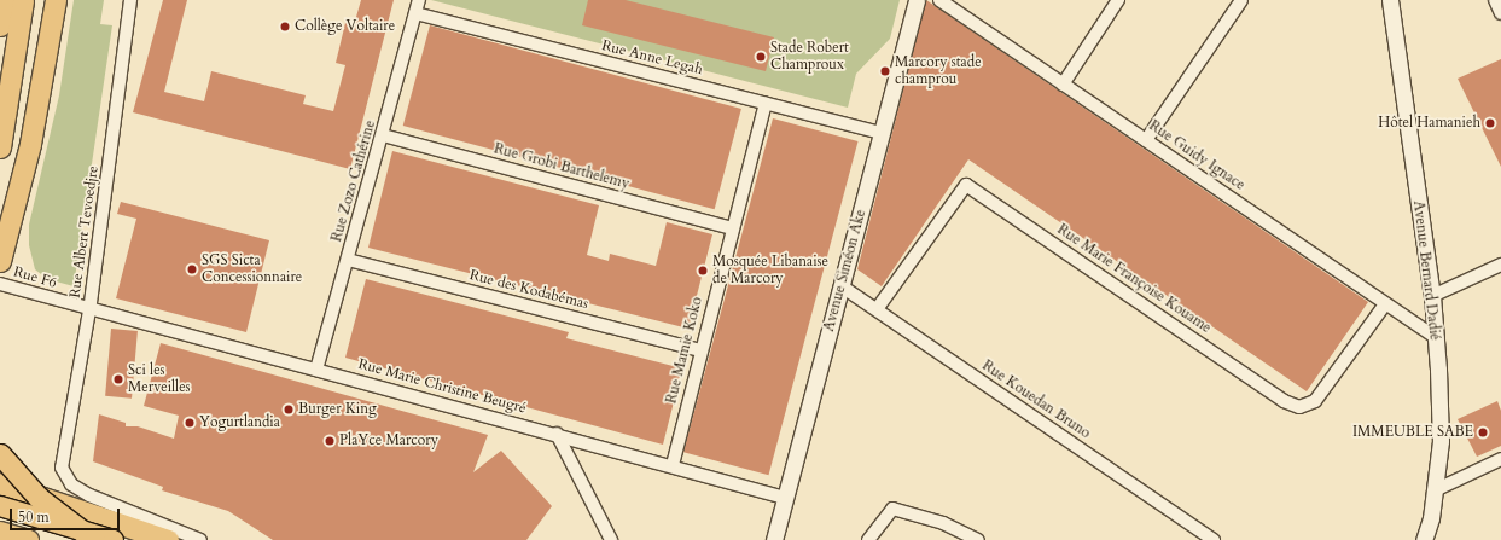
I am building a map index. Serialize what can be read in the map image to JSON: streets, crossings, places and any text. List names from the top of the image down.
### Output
{
  "streets": {
    "street": [
      "Rue Anne Legah",
      "Rue Guidy Ignace",
      "Rue Grobi Barthelemy",
      "Rue Zozo Cathérine",
      "Rue Albert Tevoedjre",
      "Avenue Siméon Ake",
      "Avenue Bernard Dadié",
      "Rue F6",
      "Rue Marie Françoise Kouame",
      "Rue des Kodabémas",
      "Rue Mamie Koko",
      "Rue Marie Christine Beugré",
      "Rue Kouedan Bruno"
    ]
  },
  "crossings": [
    ["Rue Anne Legah", "Rue Zozo Cathérine"],
    ["Rue Anne Legah", "Avenue Siméon Ake"],
    ["Rue Anne Legah", "Rue Mamie Koko"],
    ["Rue Guidy Ignace", "Avenue Bernard Dadié"],
    ["Rue Guidy Ignace", "Rue Marie Françoise Kouame"],
    ["Rue Grobi Barthelemy", "Rue Zozo Cathérine"],
    ["Rue Grobi Barthelemy", "Rue Mamie Koko"],
    ["Rue Zozo Cathérine", "Rue des Kodabémas"],
    ["Rue Zozo Cathérine", "Rue Marie Christine Beugré"],
    ["Rue Albert Tevoedjre", "Rue F6"],
    ["Rue Albert Tevoedjre", "Rue Marie Christine Beugré"],
    ["Avenue Siméon Ake", "Rue Marie Christine Beugré"],
    ["Avenue Siméon Ake", "Rue Kouedan Bruno"],
    ["Rue F6", "Rue Marie Christine Beugré"],
    ["Rue Marie Françoise Kouame", "Rue Kouedan Bruno"],
    ["Rue des Kodabémas", "Rue Mamie Koko"],
    ["Rue Mamie Koko", "Rue Marie Christine Beugré"]
  ],
  "places": [
    "Collège Voltaire",
    "Stade Robert Champroux",
    "Marcory stade champrou",
    "Hôtel Hamanieh",
    "SGS Sicta Concessionnaire",
    "Mosquée Libanaise de Marcory",
    "Sci les Merveilles",
    "Burger King",
    "Yogurtlandia",
    "IMMEUBLE SABE",
    "PlaYce Marcory"
  ],
  "scale_bar": "50 m"
}
